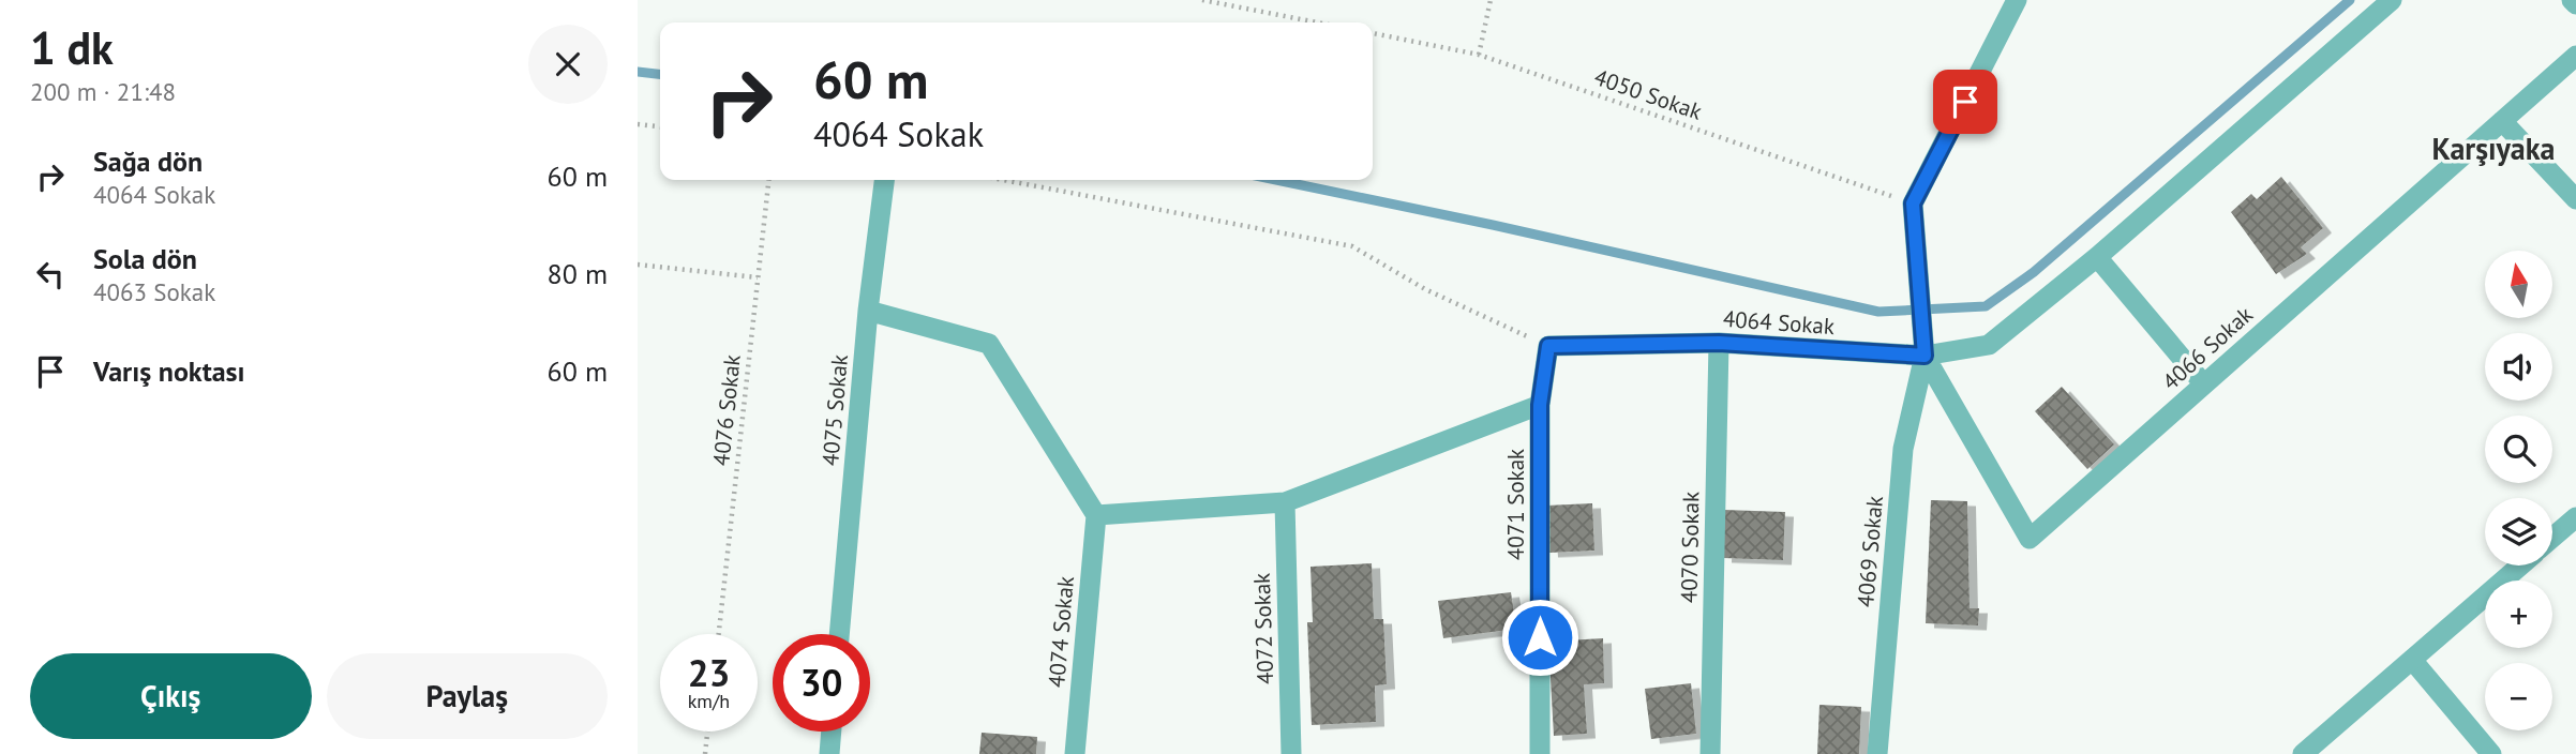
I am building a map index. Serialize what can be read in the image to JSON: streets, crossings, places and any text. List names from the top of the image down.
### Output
{
  "streets": {
    "street": [
      "4064 Sokak",
      "4066 Sokak",
      "4075 Sokak",
      "4071 Sokak",
      "4070 Sokak",
      "4069 Sokak",
      "4072 Sokak",
      "4074 Sokak"
    ],
    "path": ["4050 Sokak", "4076 Sokak"]
  },
  "crossings": [
    ["4064 Sokak", "4066 Sokak"],
    ["4064 Sokak", "4071 Sokak"],
    ["4064 Sokak", "4070 Sokak"],
    ["4064 Sokak", "4069 Sokak"],
    ["4066 Sokak", "4069 Sokak"]
  ],
  "districts": ["Karşıyaka"],
  "north": "top",
  "page": {
    "heading": ["1 dk", "200 m · 21:48"],
    "turn": ["60 m", "4064 Sokak"],
    "list": [
      {
        "name": "Sağa dön",
        "note": "4064 Sokak",
        "value": "60 m"
      },
      {
        "name": "Sola dön",
        "note": "4063 Sokak",
        "value": "80 m"
      },
      {
        "name": "Varış noktası",
        "value": "60 m"
      }
    ],
    "map_buttons": ["+", "−"],
    "speed": "23 km/h",
    "limit": "30",
    "buttons": ["Çıkış", "Paylaş"]
  }
}
